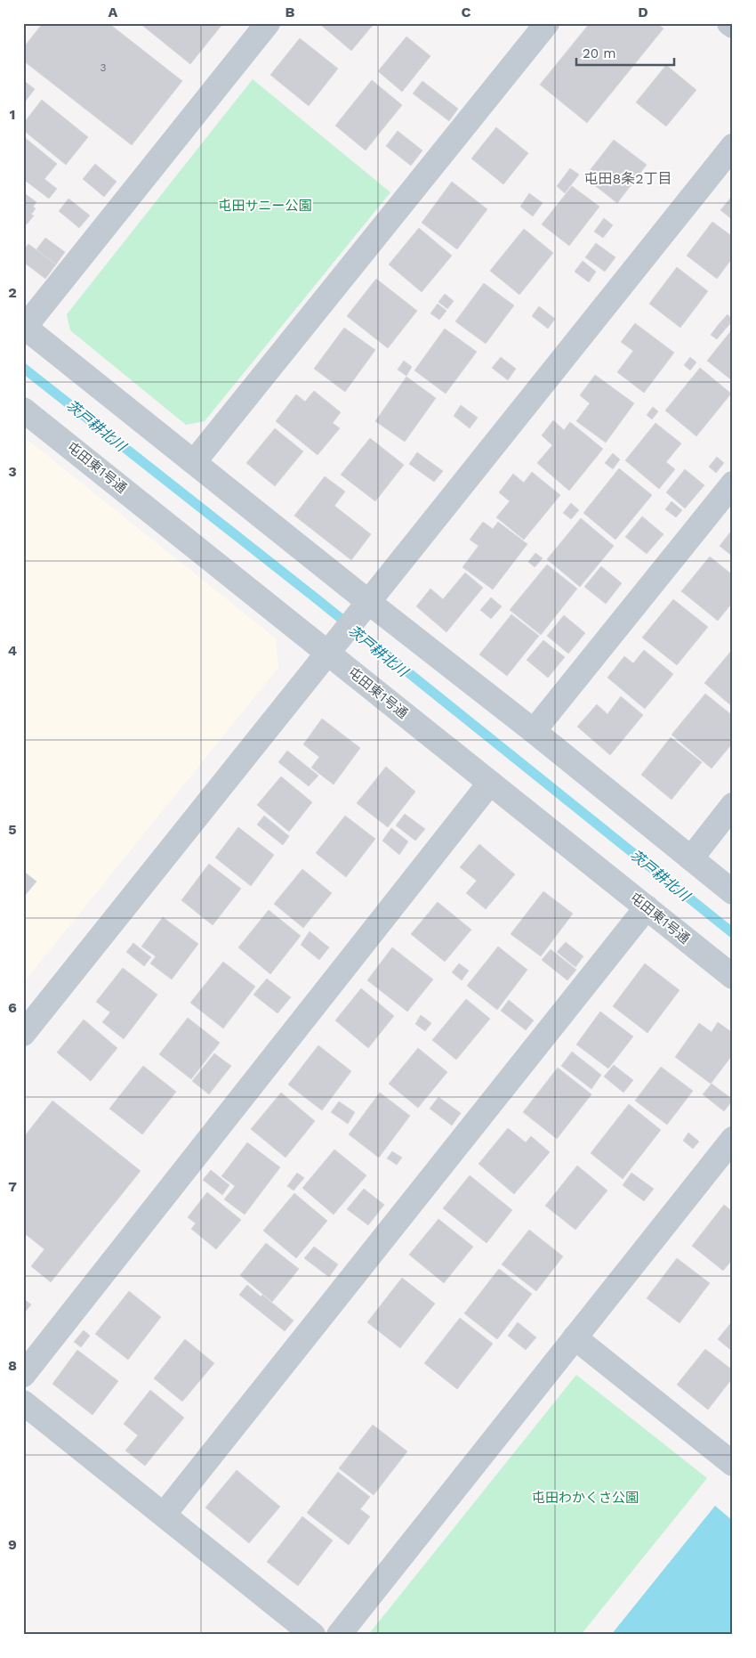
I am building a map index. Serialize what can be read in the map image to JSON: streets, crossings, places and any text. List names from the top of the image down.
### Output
{
  "streets": {
    "street": ["屯田東1号通"]
  },
  "districts": ["屯田8条2丁目"],
  "water": ["茨戸耕北川"],
  "parks": ["屯田サニー公園", "屯田わかくさ公園"],
  "house_numbers": ["3"],
  "scale_bar": "20 m",
  "grid": {
    "columns": [
      "A",
      "B",
      "C",
      "D"
    ],
    "rows": [
      "1",
      "2",
      "3",
      "4",
      "5",
      "6",
      "7",
      "8",
      "9"
    ]
  }
}
